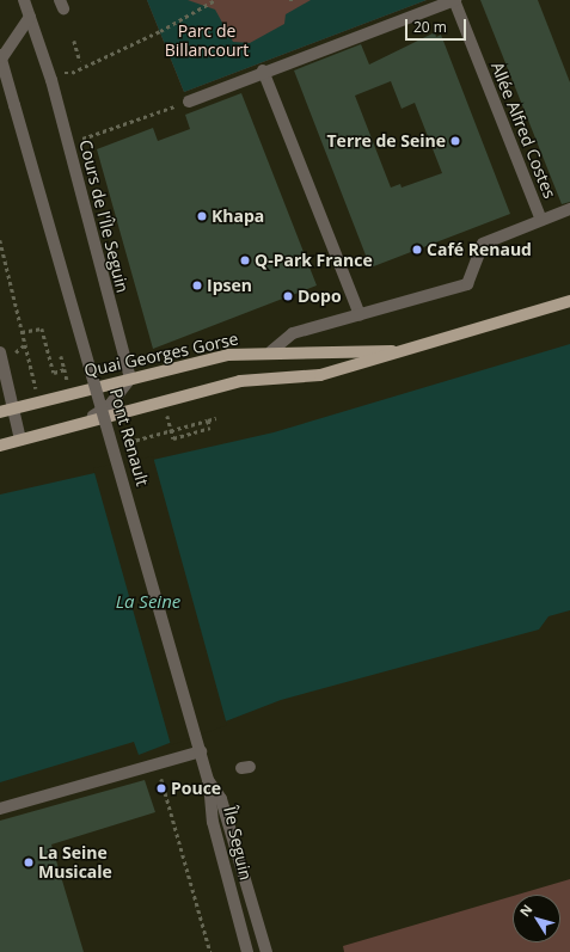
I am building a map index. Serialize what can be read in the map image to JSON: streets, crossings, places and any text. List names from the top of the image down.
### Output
{
  "streets": {
    "main road": ["Quai Georges Gorse"],
    "street": [
      "Allée Alfred Costes",
      "Cours de l'Île Seguin",
      "Pont Renault",
      "Île Seguin"
    ]
  },
  "crossings": [
    ["Cours de l'Île Seguin", "Quai Georges Gorse"],
    ["Pont Renault", "Île Seguin"]
  ],
  "water": ["La Seine"],
  "parks": ["Parc de Billancourt"],
  "places": [
    "Terre de Seine",
    "Khapa",
    "Café Renaud",
    "Q-Park France",
    "Ipsen",
    "Dopo",
    "Pouce",
    "La Seine Musicale"
  ],
  "scale_bar": "20 m",
  "north": "top left"
}
